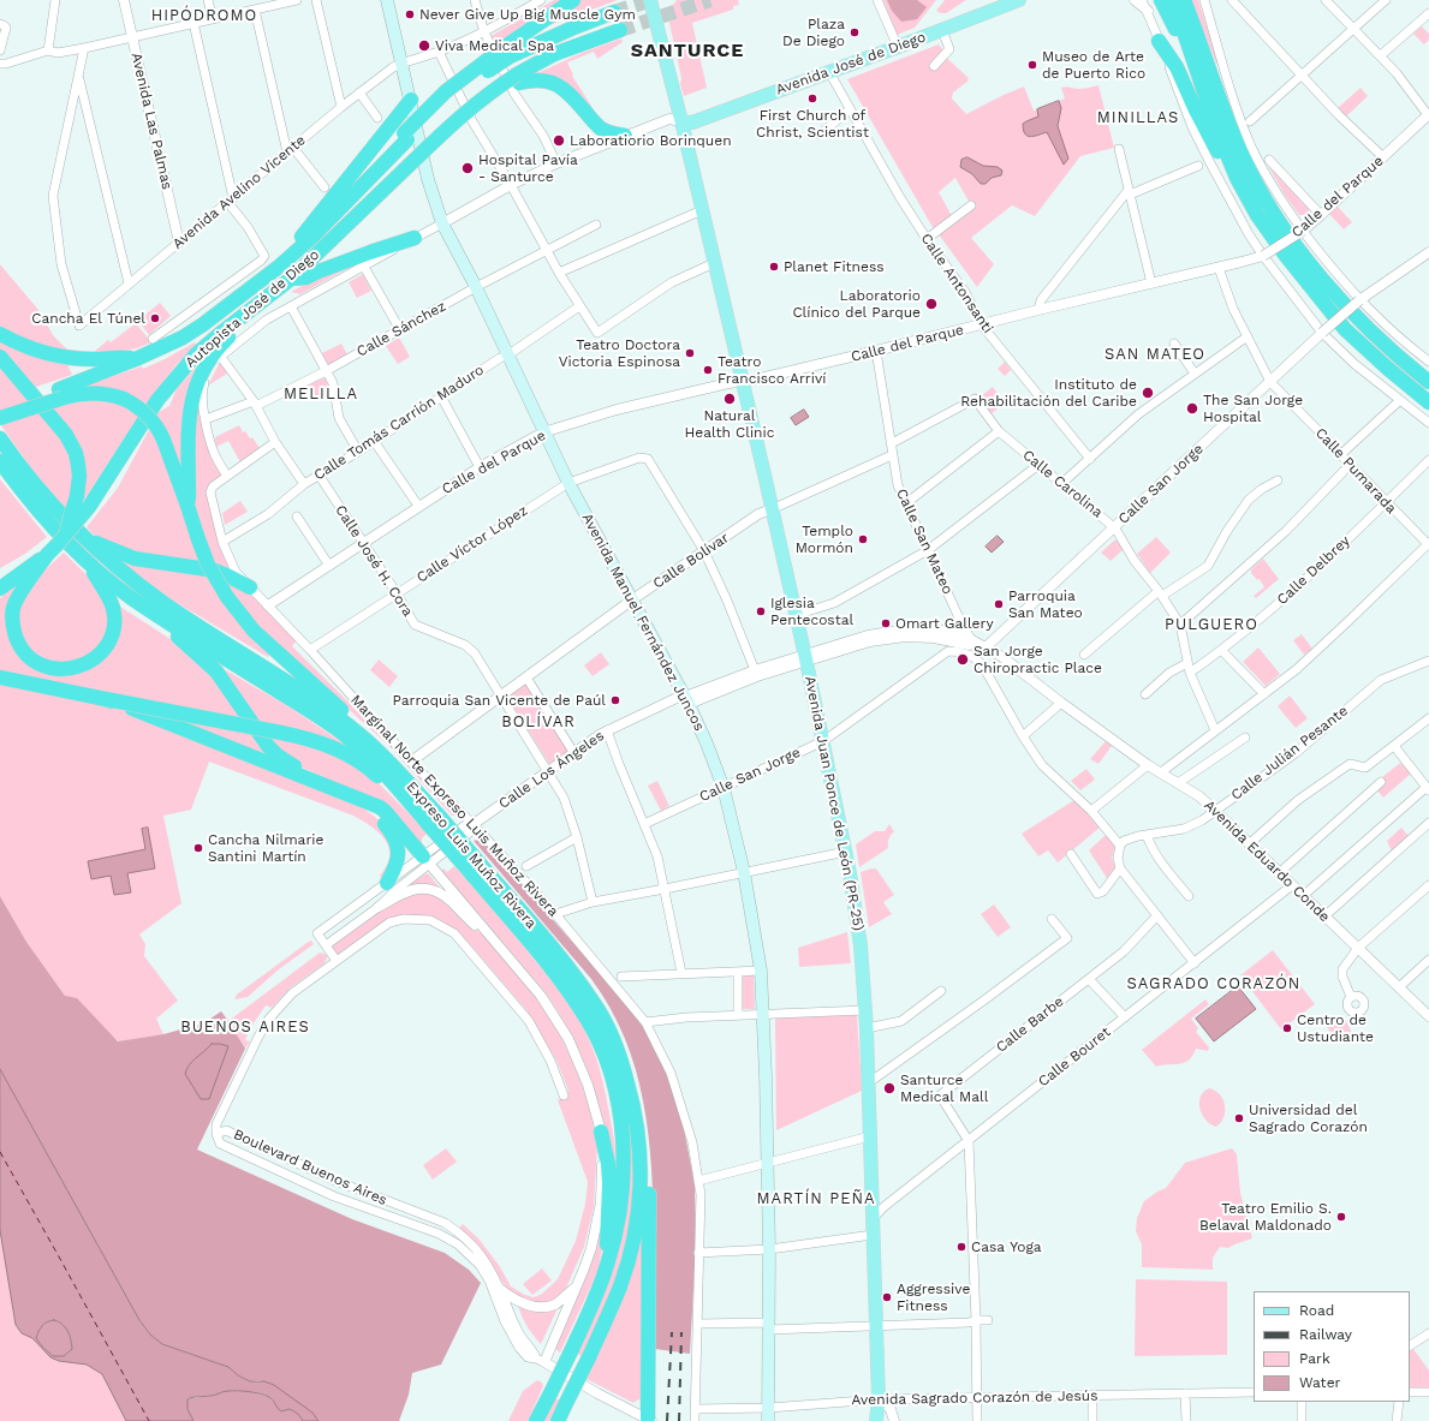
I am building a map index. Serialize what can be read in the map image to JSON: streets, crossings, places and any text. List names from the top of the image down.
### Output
{
  "streets": {
    "highway": ["Autopista José de Diego", "Expreso Luis Muñoz Rivera"],
    "main road": ["Avenida José de Diego", "Avenida Manuel Fernández Juncos", "Avenida Juan Ponce de León (PR-25)"],
    "street": [
      "Avenida Las Palmas",
      "Avenida Avelino Vicente",
      "Calle del Parque",
      "Calle Antonsanti",
      "Calle Sánchez",
      "Calle Tomás Carrión Maduro",
      "Calle Pumarada",
      "Calle Carolina",
      "Calle San Jorge",
      "Calle San Mateo",
      "Calle Víctor López",
      "Calle José H. Cora",
      "Calle Bolívar",
      "Calle Delbrey",
      "Calle Julián Pesante",
      "Calle Los Ángeles",
      "Marginal Norte Expreso Luis Muñoz Rivera",
      "Avenida Eduardo Conde",
      "Calle Barbe",
      "Calle Bouret",
      "Boulevard Buenos Aires",
      "Avenida Sagrado Corazón de Jesús"
    ]
  },
  "crossings": [
    ["Avenida José de Diego", "Calle Antonsanti"],
    ["Avenida Las Palmas", "Avenida Avelino Vicente"],
    ["Avenida Avelino Vicente", "Avenida Manuel Fernández Juncos"],
    ["Calle del Parque", "Calle Antonsanti"],
    ["Calle del Parque", "Calle Pumarada"],
    ["Calle del Parque", "Calle San Mateo"],
    ["Calle del Parque", "Calle José H. Cora"],
    ["Calle del Parque", "Avenida Manuel Fernández Juncos"],
    ["Calle del Parque", "Marginal Norte Expreso Luis Muñoz Rivera"],
    ["Calle Sánchez", "Avenida Manuel Fernández Juncos"],
    ["Calle Tomás Carrión Maduro", "Calle José H. Cora"],
    ["Calle Tomás Carrión Maduro", "Avenida Manuel Fernández Juncos"],
    ["Calle Tomás Carrión Maduro", "Marginal Norte Expreso Luis Muñoz Rivera"],
    ["Calle Pumarada", "Calle San Jorge"],
    ["Calle Pumarada", "Calle Delbrey"],
    ["Calle Carolina", "Calle San Jorge"],
    ["Calle Carolina", "Calle San Mateo"],
    ["Calle Carolina", "Calle Delbrey"],
    ["Calle San Jorge", "Avenida Manuel Fernández Juncos"],
    ["Calle San Jorge", "Avenida Juan Ponce de León (PR-25)"],
    ["Calle San Jorge", "Avenida Eduardo Conde"],
    ["Calle San Mateo", "Calle Bolívar"],
    ["Calle San Mateo", "Avenida Eduardo Conde"],
    ["Calle Víctor López", "Calle José H. Cora"],
    ["Calle Víctor López", "Calle Bolívar"],
    ["Calle Víctor López", "Avenida Manuel Fernández Juncos"],
    ["Calle Víctor López", "Marginal Norte Expreso Luis Muñoz Rivera"],
    ["Calle José H. Cora", "Calle Bolívar"],
    ["Calle José H. Cora", "Calle Los Ángeles"],
    ["Calle Bolívar", "Avenida Manuel Fernández Juncos"],
    ["Calle Bolívar", "Avenida Juan Ponce de León (PR-25)"],
    ["Calle Bolívar", "Marginal Norte Expreso Luis Muñoz Rivera"],
    ["Avenida Manuel Fernández Juncos", "Calle Los Ángeles"],
    ["Avenida Manuel Fernández Juncos", "Avenida Sagrado Corazón de Jesús"],
    ["Calle Julián Pesante", "Avenida Eduardo Conde"],
    ["Calle Los Ángeles", "Marginal Norte Expreso Luis Muñoz Rivera"],
    ["Avenida Juan Ponce de León (PR-25)", "Avenida Eduardo Conde"],
    ["Avenida Juan Ponce de León (PR-25)", "Calle Bouret"],
    ["Avenida Juan Ponce de León (PR-25)", "Avenida Sagrado Corazón de Jesús"],
    ["Marginal Norte Expreso Luis Muñoz Rivera", "Avenida Sagrado Corazón de Jesús"],
    ["Avenida Eduardo Conde", "Calle Bouret"],
    ["Calle Barbe", "Calle Bouret"]
  ],
  "districts": [
    "HIPÓDROMO",
    "SANTURCE",
    "MINILLAS",
    "SAN MATEO",
    "MELILLA",
    "PULGUERO",
    "BOLÍVAR",
    "SAGRADO CORAZÓN",
    "BUENOS AIRES",
    "MARTÍN PEÑA"
  ],
  "places": [
    "Never Give Up Big Muscle Gym",
    "Plaza De Diego",
    "Viva Medical Spa",
    "Museo de Arte de Puerto Rico",
    "First Church of Christ, Scientist",
    "Laboratiorio Borinquen",
    "Hospital Pavía - Santurce",
    "Planet Fitness",
    "Laboratorio Clínico del Parque",
    "Cancha El Túnel",
    "Teatro Doctora Victoria Espinosa",
    "Teatro Francisco Arriví",
    "Instituto de Rehabilitación del Caribe",
    "Natural Health Clinic",
    "The San Jorge Hospital",
    "Templo Mormón",
    "Parroquia San Mateo",
    "Iglesia Pentecostal",
    "Omart Gallery",
    "San Jorge Chiropractic Place",
    "Parroquia San Vicente de Paúl",
    "Cancha Nilmarie Santini Martín",
    "Centro de Ustudiante",
    "Santurce Medical Mall",
    "Universidad del Sagrado Corazón",
    "Teatro Emilio S. Belaval Maldonado",
    "Casa Yoga",
    "Aggressive Fitness"
  ],
  "legend": [
    "Road",
    "Railway",
    "Park",
    "Water"
  ]
}
